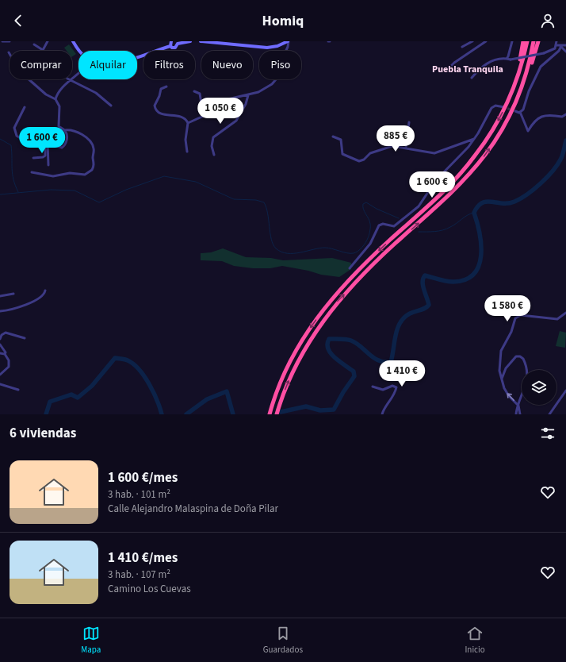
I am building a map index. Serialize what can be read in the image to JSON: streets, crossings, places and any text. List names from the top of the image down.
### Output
{
  "districts": ["Puebla Tranquila"],
  "page": {
    "header": "Homiq",
    "chip": [
      "Comprar",
      "Alquilar",
      "Filtros",
      "Nuevo",
      "Piso"
    ],
    "price": [
      "1 050 €",
      "885 €",
      "1 600 €",
      "1 600 €",
      "1 580 €",
      "1 410 €"
    ],
    "heading": "6 viviendas",
    "list": [
      {
        "name": "1 600 €/mes",
        "note": "3 hab. · 101 m² · Calle Alejandro Malaspina de Doña Pilar"
      },
      {
        "name": "1 410 €/mes",
        "note": "3 hab. · 107 m² · Camino Los Cuevas"
      }
    ],
    "tabs": ["Mapa", "Guardados", "Inicio"]
  }
}
